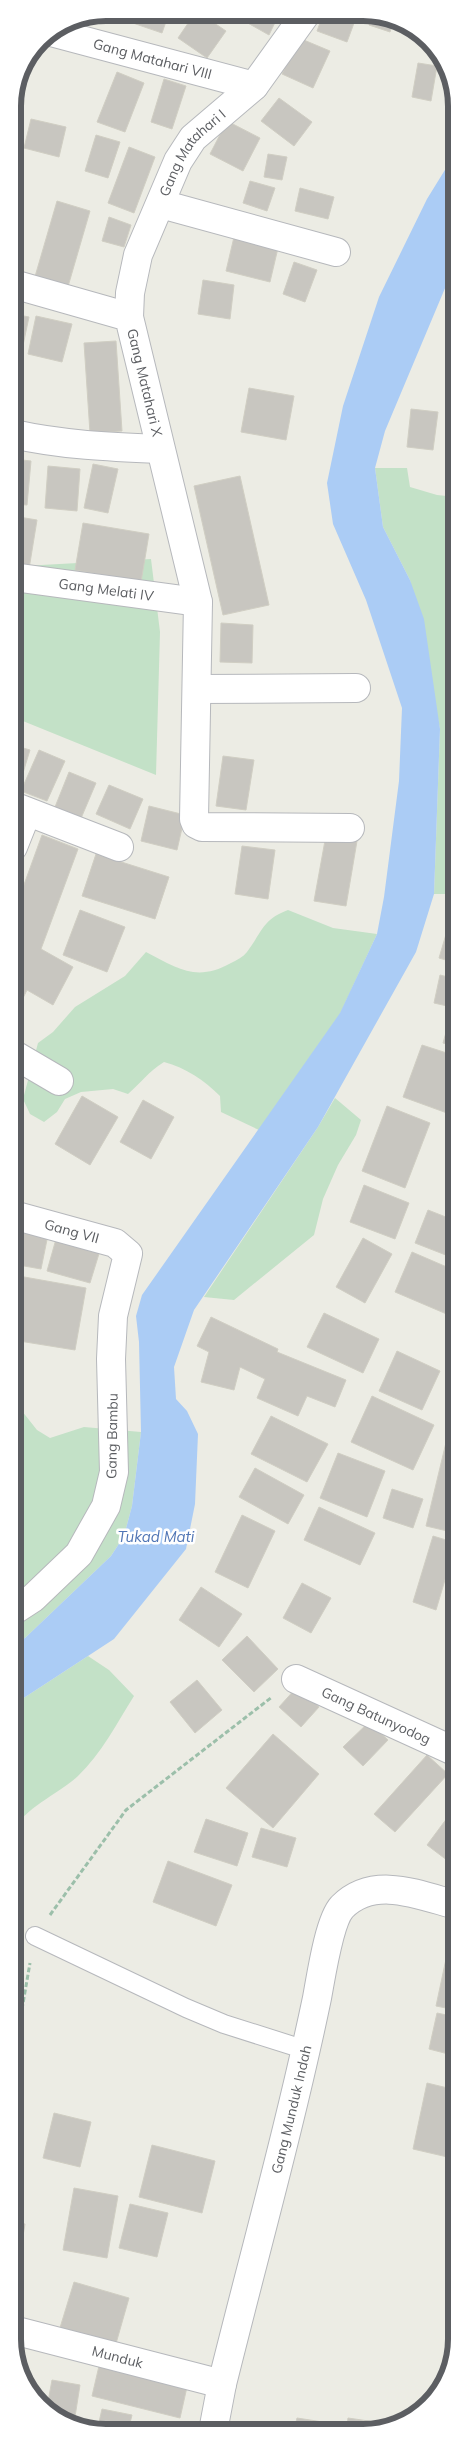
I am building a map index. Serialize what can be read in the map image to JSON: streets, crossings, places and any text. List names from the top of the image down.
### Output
{
  "streets": {
    "street": [
      "Gang Matahari VIII",
      "Gang Matahari I",
      "Gang Matahari X",
      "Gang Melati IV",
      "Gang VII",
      "Gang Bambu",
      "Gang Batunyodog",
      "Gang Munduk Indah",
      "Munduk"
    ]
  },
  "crossings": [
    ["Gang Matahari VIII", "Gang Matahari I"],
    ["Gang Matahari I", "Gang Matahari X"],
    ["Gang Matahari X", "Gang Melati IV"],
    ["Gang VII", "Gang Bambu"],
    ["Gang Munduk Indah", "Munduk"]
  ],
  "water": ["Tukad Mati"]
}
